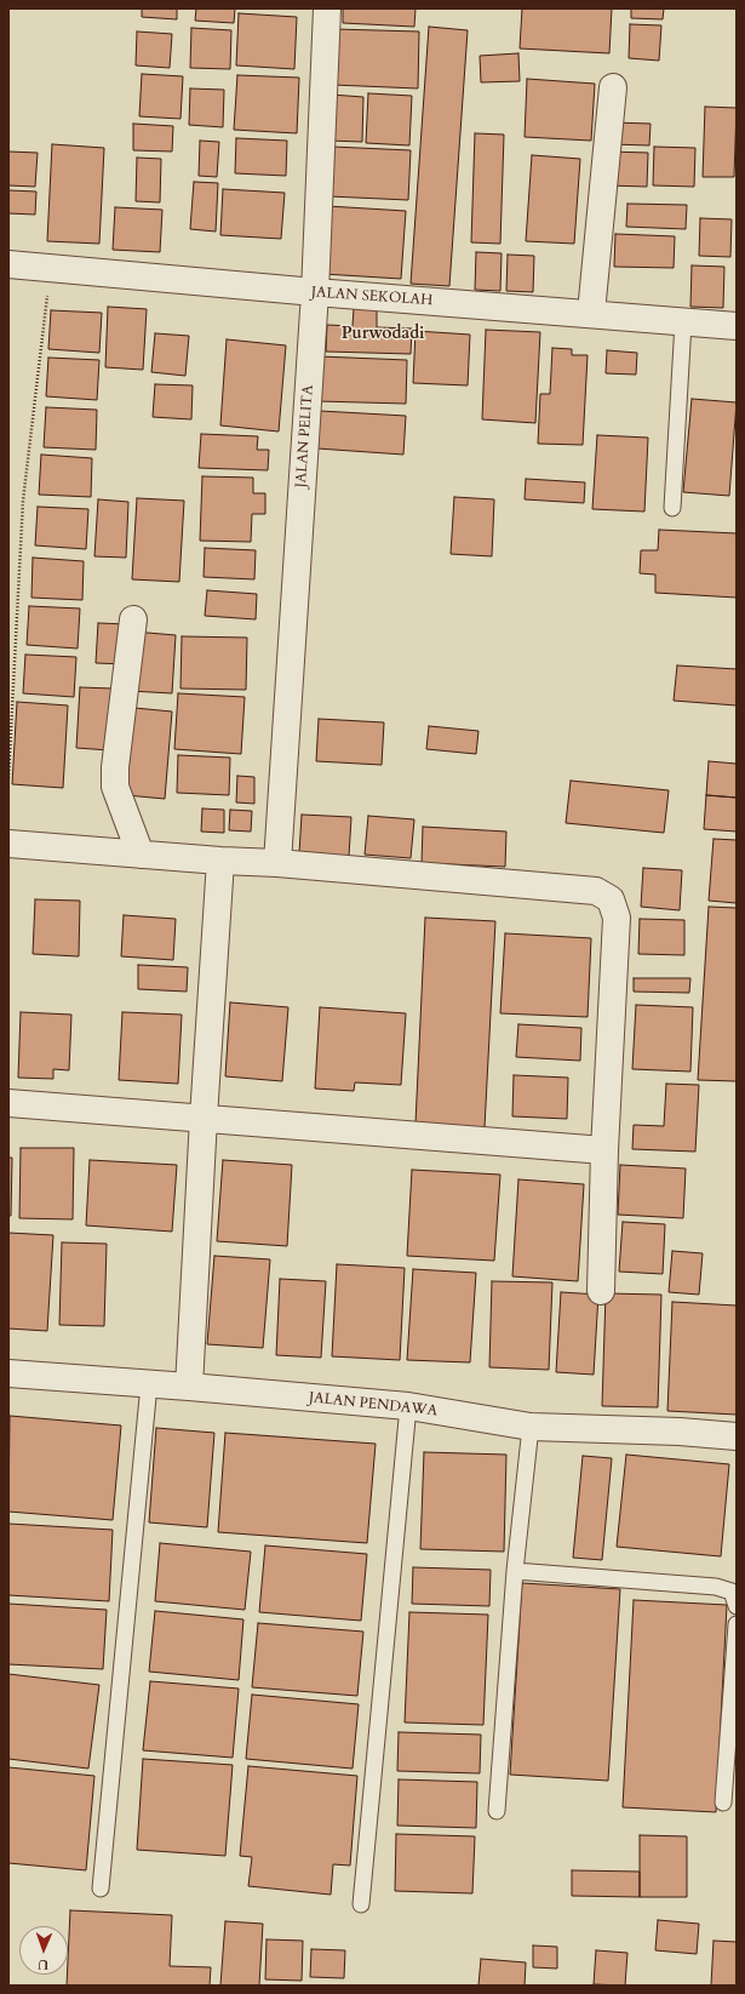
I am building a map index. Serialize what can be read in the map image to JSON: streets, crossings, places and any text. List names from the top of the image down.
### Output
{
  "streets": {
    "street": ["JALAN SEKOLAH", "JALAN PELITA", "JALAN PENDAWA"]
  },
  "crossings": [
    ["JALAN SEKOLAH", "JALAN PELITA"]
  ],
  "districts": ["Purwodadi"],
  "north": "bottom"
}
